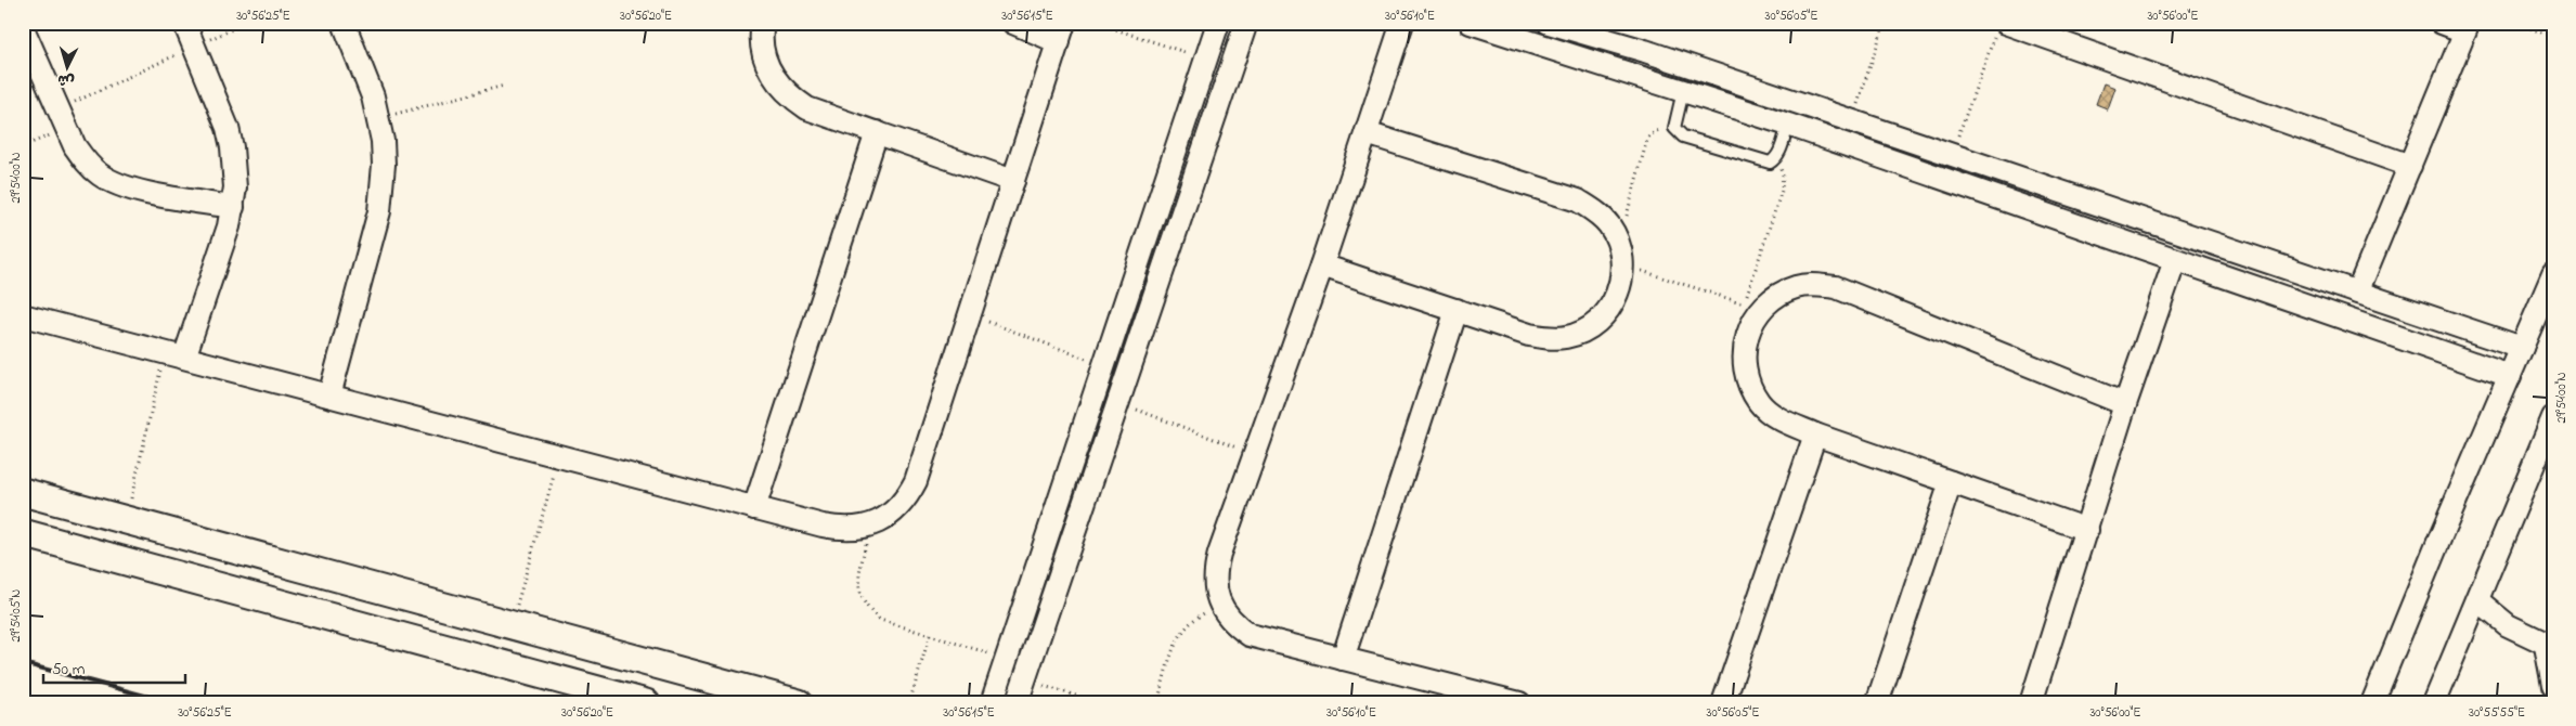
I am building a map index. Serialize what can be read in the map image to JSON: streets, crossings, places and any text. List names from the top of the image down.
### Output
{
  "scale_bar": "50 m",
  "north": "bottom",
  "coordinates": [
    "30°56'25\"E",
    "30°56'20\"E",
    "30°56'15\"E",
    "30°56'10\"E",
    "30°56'05\"E",
    "30°56'00\"E",
    "29°54'00\"N",
    "29°54'05\"N",
    "30°55'55\"E"
  ]
}
